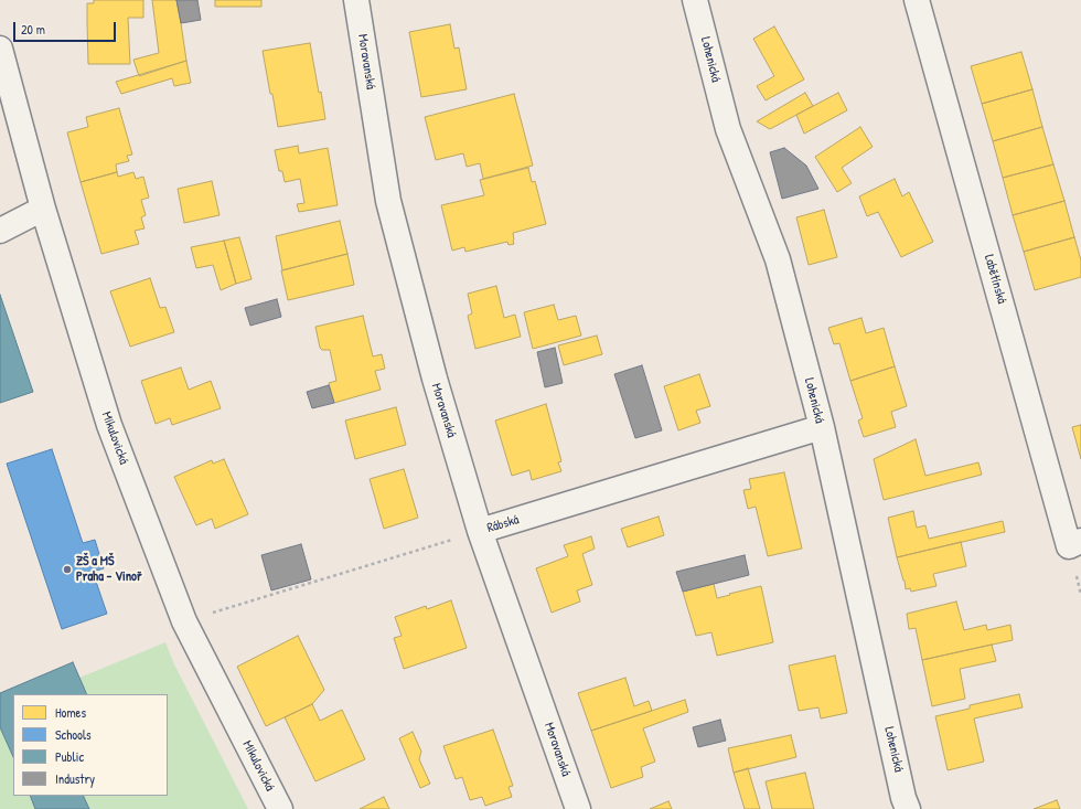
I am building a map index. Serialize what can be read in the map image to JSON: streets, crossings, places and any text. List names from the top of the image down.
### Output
{
  "streets": {
    "street": [
      "Lohenická",
      "Moravanská",
      "Labětínská",
      "Mikulovická",
      "Rábská"
    ]
  },
  "crossings": [
    ["Lohenická", "Rábská"],
    ["Moravanská", "Rábská"],
    ["Mikulovická", "Rábská"]
  ],
  "places": ["ZŠ a MŠ Praha - Vinoř"],
  "legend": [
    "Homes",
    "Schools",
    "Public",
    "Industry"
  ],
  "scale_bar": "20 m"
}
